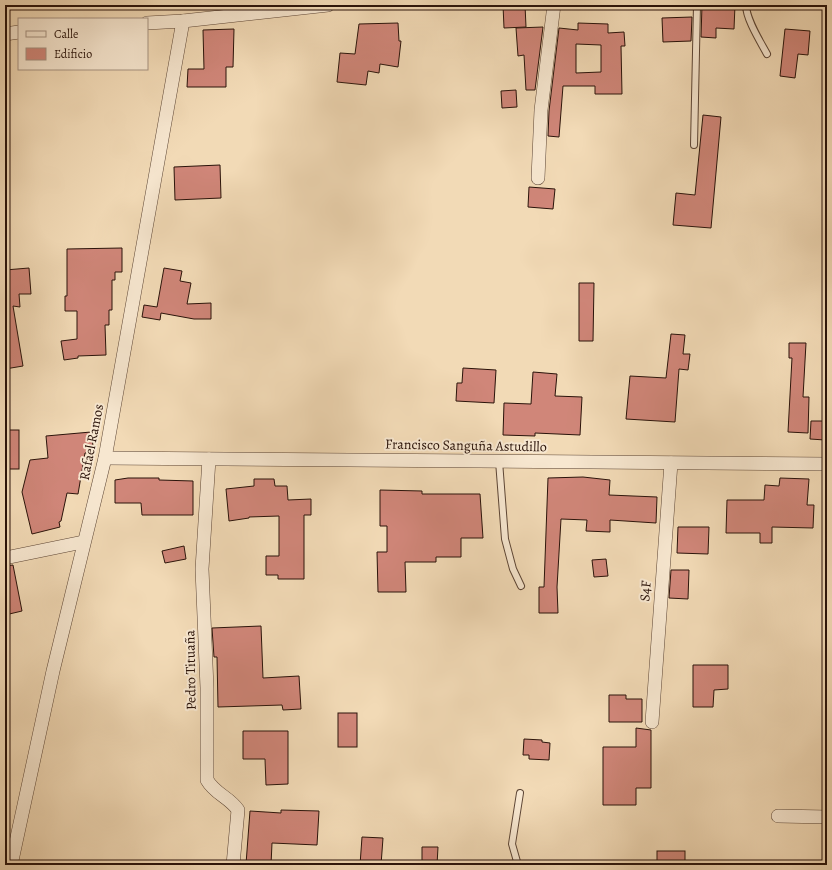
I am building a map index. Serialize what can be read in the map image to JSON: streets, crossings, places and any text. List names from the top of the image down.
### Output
{
  "streets": {
    "street": [
      "Rafael Ramos",
      "Francisco Sanguña Astudillo",
      "S4F",
      "Pedro Tituaña"
    ]
  },
  "crossings": [
    ["Rafael Ramos", "Francisco Sanguña Astudillo"],
    ["Francisco Sanguña Astudillo", "S4F"],
    ["Francisco Sanguña Astudillo", "Pedro Tituaña"]
  ],
  "legend": ["Calle", "Edificio"]
}
